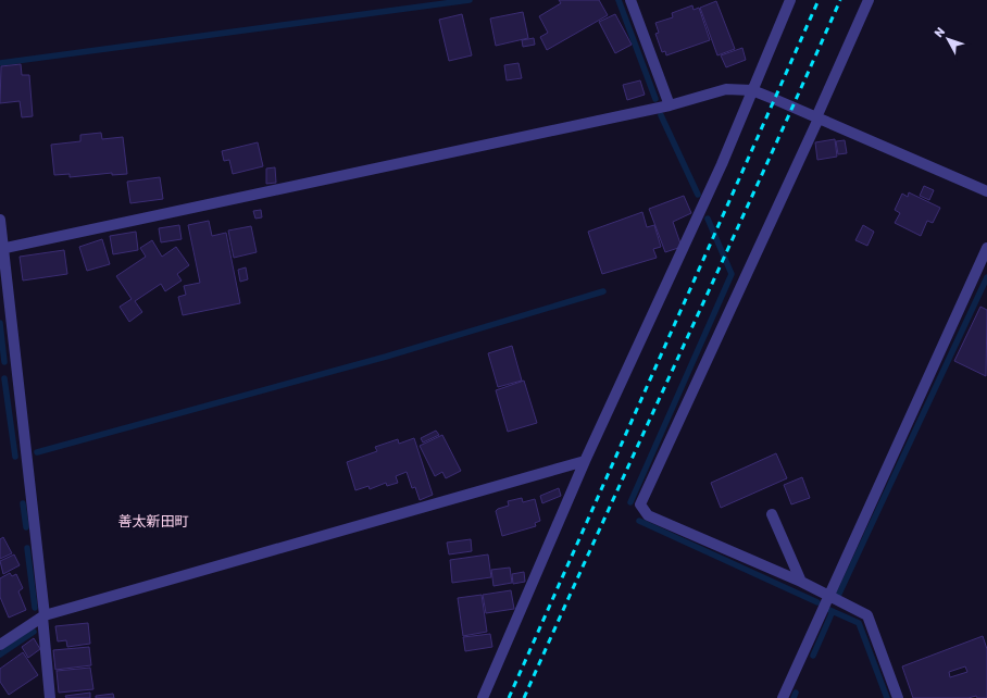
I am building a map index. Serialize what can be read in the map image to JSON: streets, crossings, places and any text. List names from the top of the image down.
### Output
{
  "districts": ["善太新田町"],
  "north": "top left"
}
